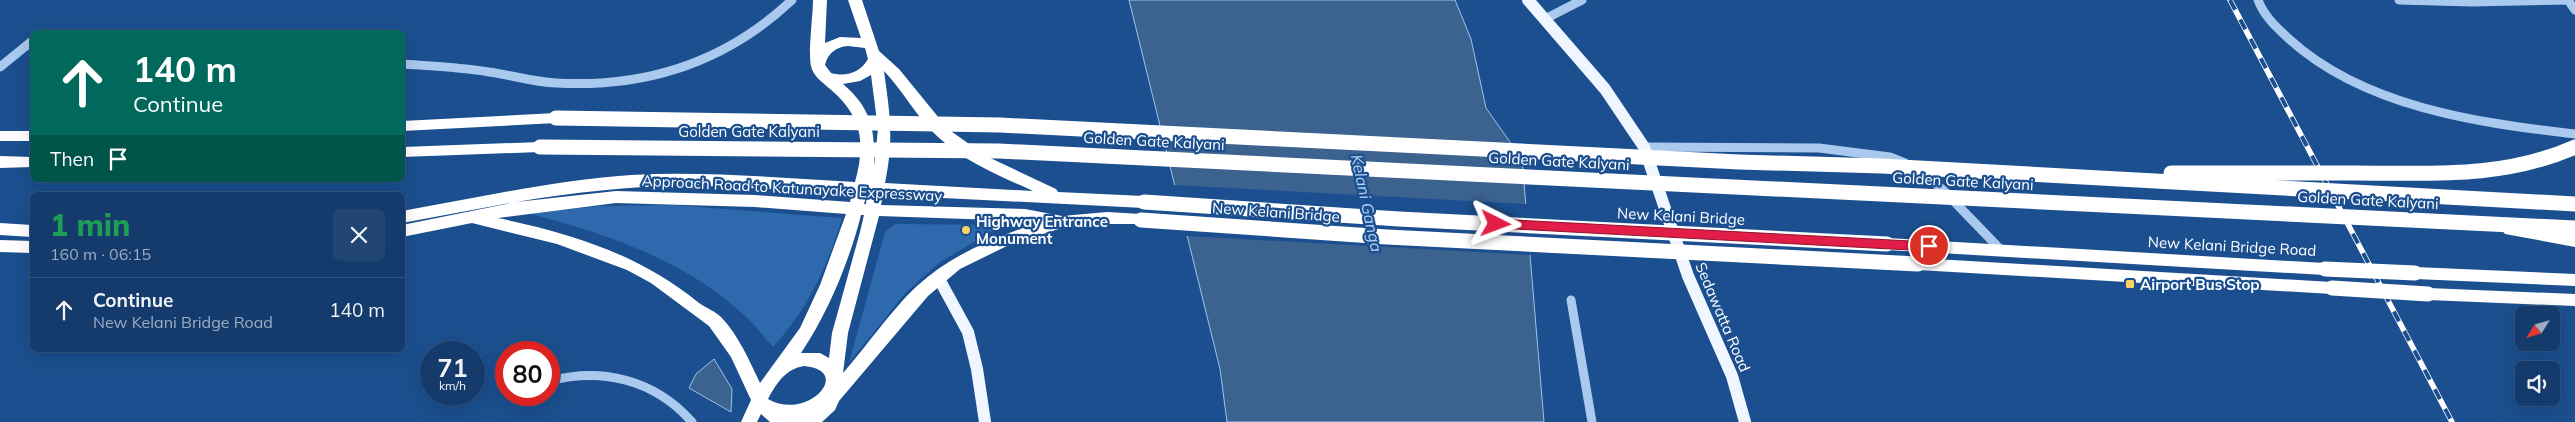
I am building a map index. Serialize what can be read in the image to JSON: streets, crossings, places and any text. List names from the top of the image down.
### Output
{
  "streets": {
    "highway": [
      "Golden Gate Kalyani",
      "Approach Road to Katunayake Expressway",
      "New Kelani Bridge",
      "New Kelani Bridge Road"
    ],
    "main road": ["Sedawatta Road"]
  },
  "crossings": [
    ["Approach Road to Katunayake Expressway", "New Kelani Bridge"],
    ["New Kelani Bridge", "New Kelani Bridge Road"]
  ],
  "water": ["Kelani Ganga"],
  "places": {
    "other": ["Highway Entrance Monument"],
    "transit": ["Airport Bus Stop"]
  },
  "north": "bottom left",
  "page": {
    "turn": ["140 m", "Continue"],
    "then": "Then",
    "heading": ["1 min", "160 m · 06:15"],
    "list": [
      {
        "name": "Continue",
        "note": "New Kelani Bridge Road",
        "value": "140 m"
      }
    ],
    "speed": "71 km/h",
    "limit": "80"
  }
}
